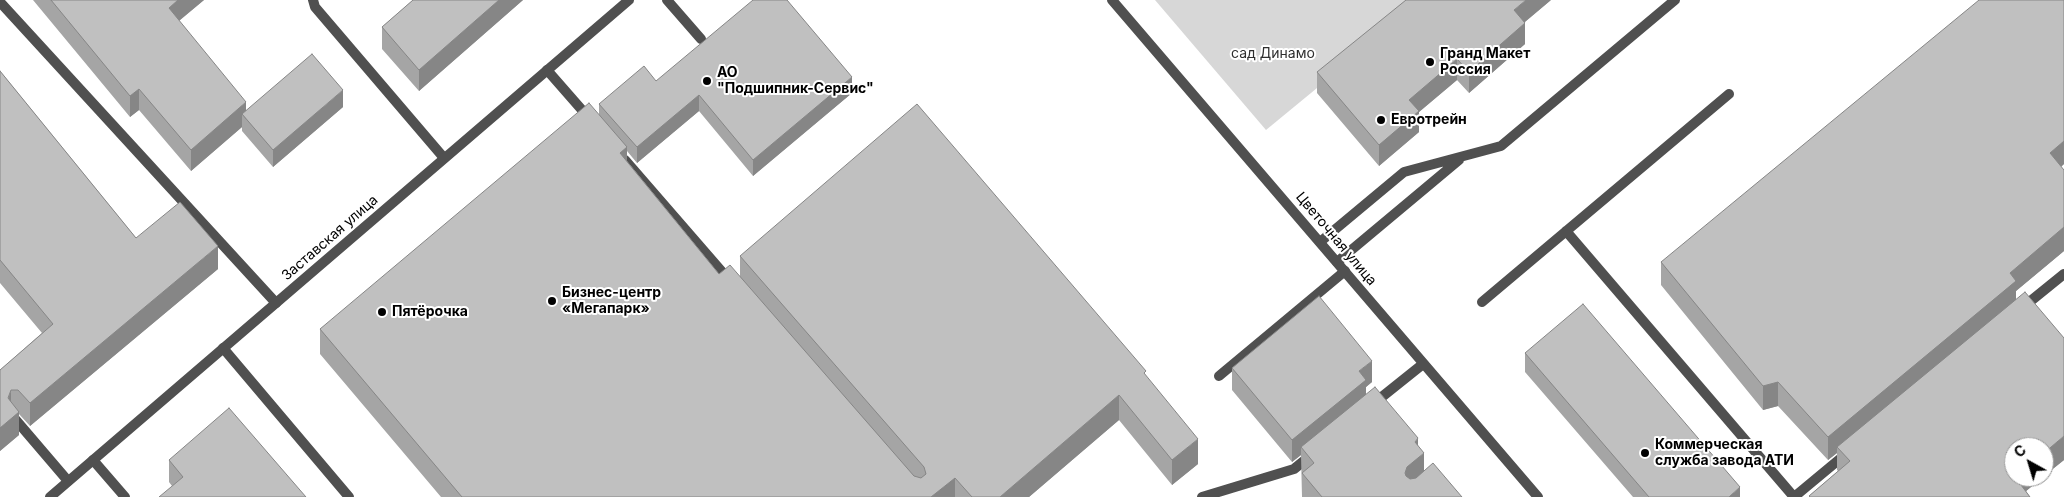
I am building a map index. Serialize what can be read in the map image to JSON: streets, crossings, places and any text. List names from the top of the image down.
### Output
{
  "streets": {
    "street": ["Заставская улица", "Цветочная улица"]
  },
  "parks": ["сад Динамо"],
  "places": [
    "Гранд Макет Россия",
    "АО \"Подшипник-Сервис\"",
    "Евротрейн",
    "Бизнес-центр «Мегапарк»",
    "Пятёрочка",
    "Коммерческая служба завода АТИ"
  ],
  "north": "top left"
}
